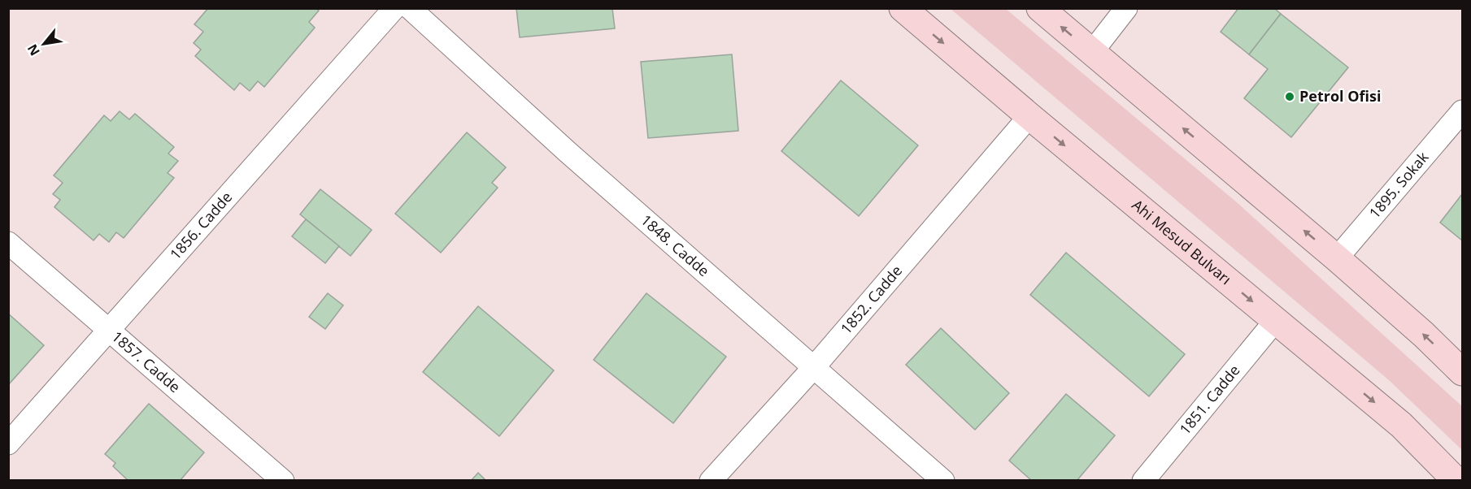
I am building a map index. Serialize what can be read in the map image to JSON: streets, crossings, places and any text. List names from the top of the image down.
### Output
{
  "streets": {
    "main road": ["Ahi Mesud Bulvarı"],
    "street": [
      "1895. Sokak",
      "1856. Cadde",
      "1848. Cadde",
      "1852. Cadde",
      "1857. Cadde",
      "1851. Cadde"
    ]
  },
  "crossings": [
    ["1856. Cadde", "1857. Cadde"],
    ["Ahi Mesud Bulvarı", "1852. Cadde"],
    ["Ahi Mesud Bulvarı", "1851. Cadde"],
    ["1848. Cadde", "1852. Cadde"]
  ],
  "places": ["Petrol Ofisi"],
  "north": "bottom left"
}
